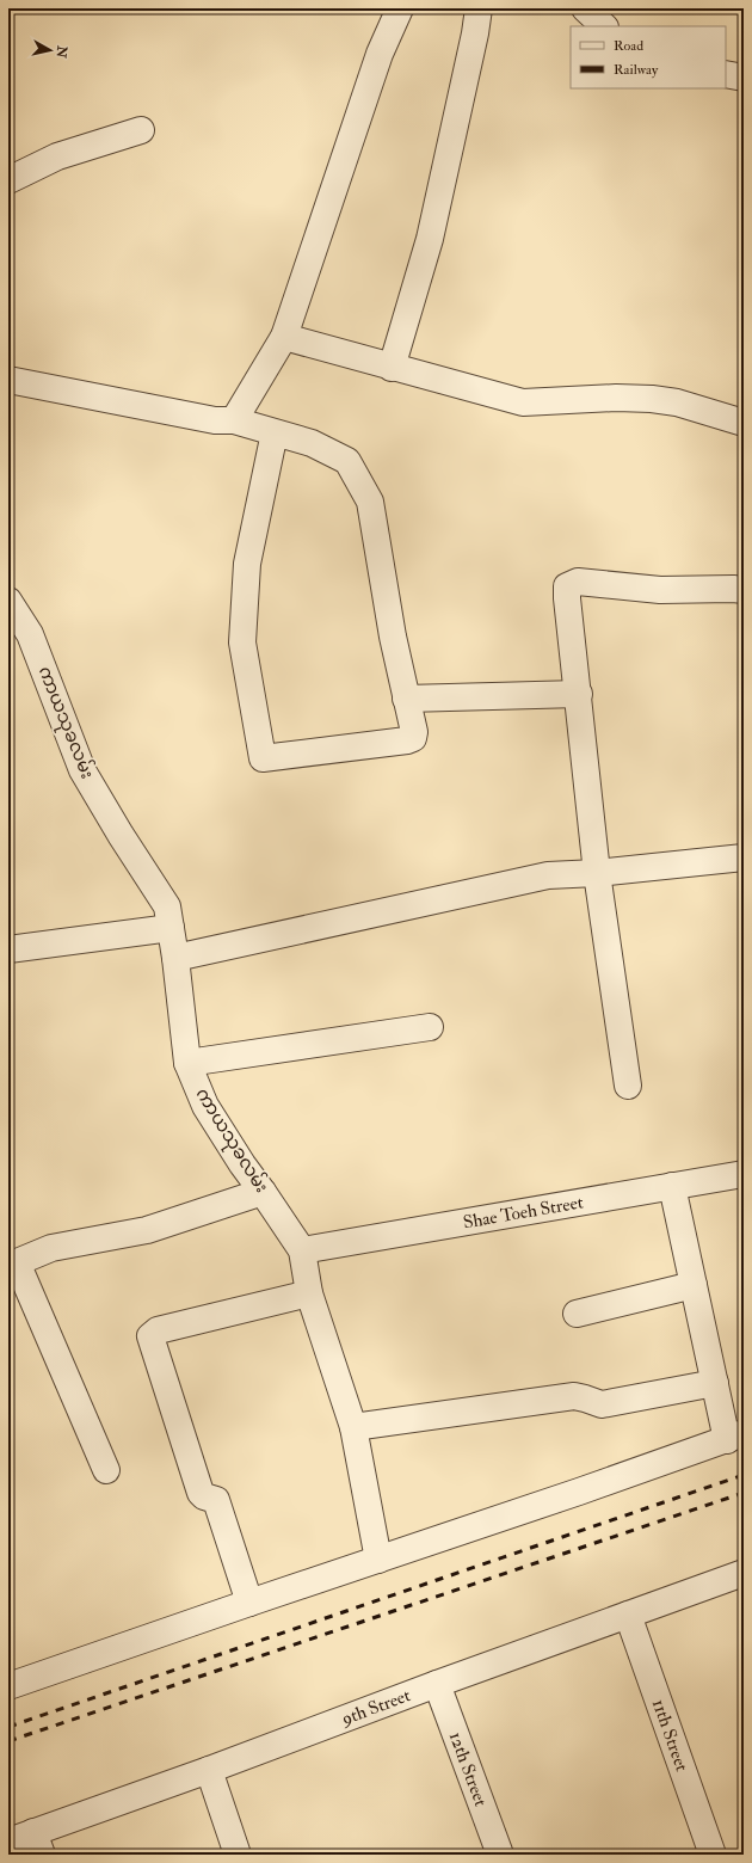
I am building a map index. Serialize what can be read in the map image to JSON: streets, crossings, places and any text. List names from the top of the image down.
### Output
{
  "streets": {
    "street": [
      "ကာယသုခလမ်း",
      "Shae Toeh Street",
      "9th Street",
      "11th Street",
      "12th Street"
    ]
  },
  "crossings": [
    ["ကာယသုခလမ်း", "Shae Toeh Street"],
    ["9th Street", "11th Street"],
    ["9th Street", "12th Street"]
  ],
  "legend": ["Road", "Railway"],
  "north": "right"
}
